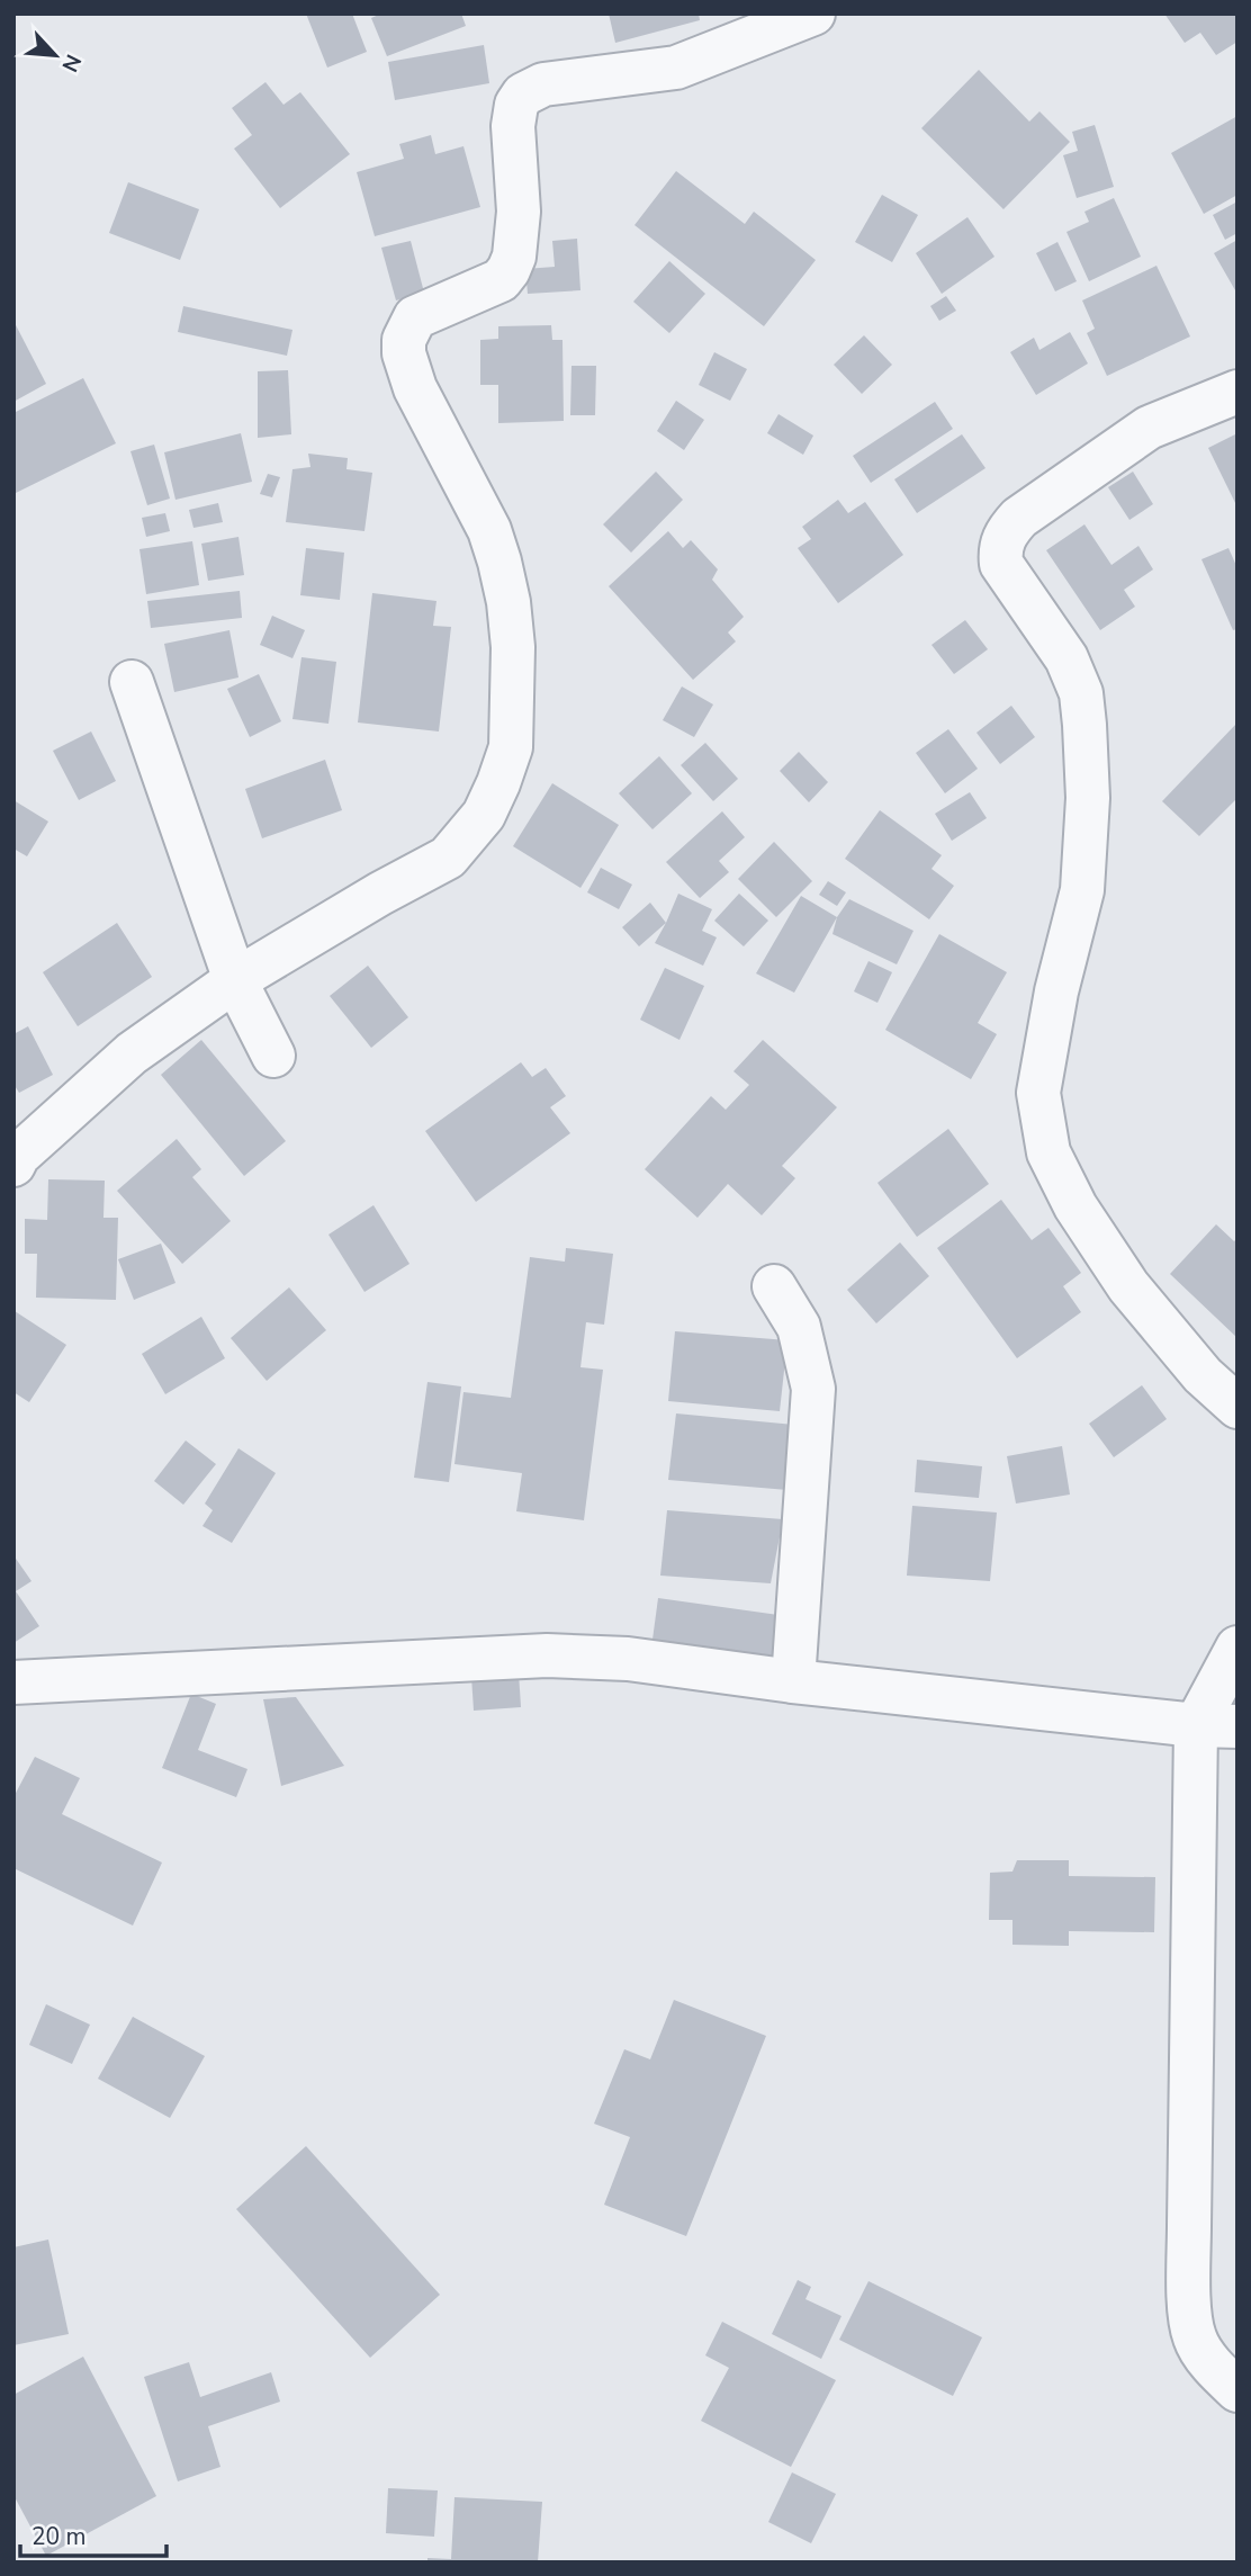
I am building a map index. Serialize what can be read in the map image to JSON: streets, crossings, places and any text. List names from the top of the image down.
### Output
{
  "scale_bar": "20 m",
  "north": "bottom right"
}
